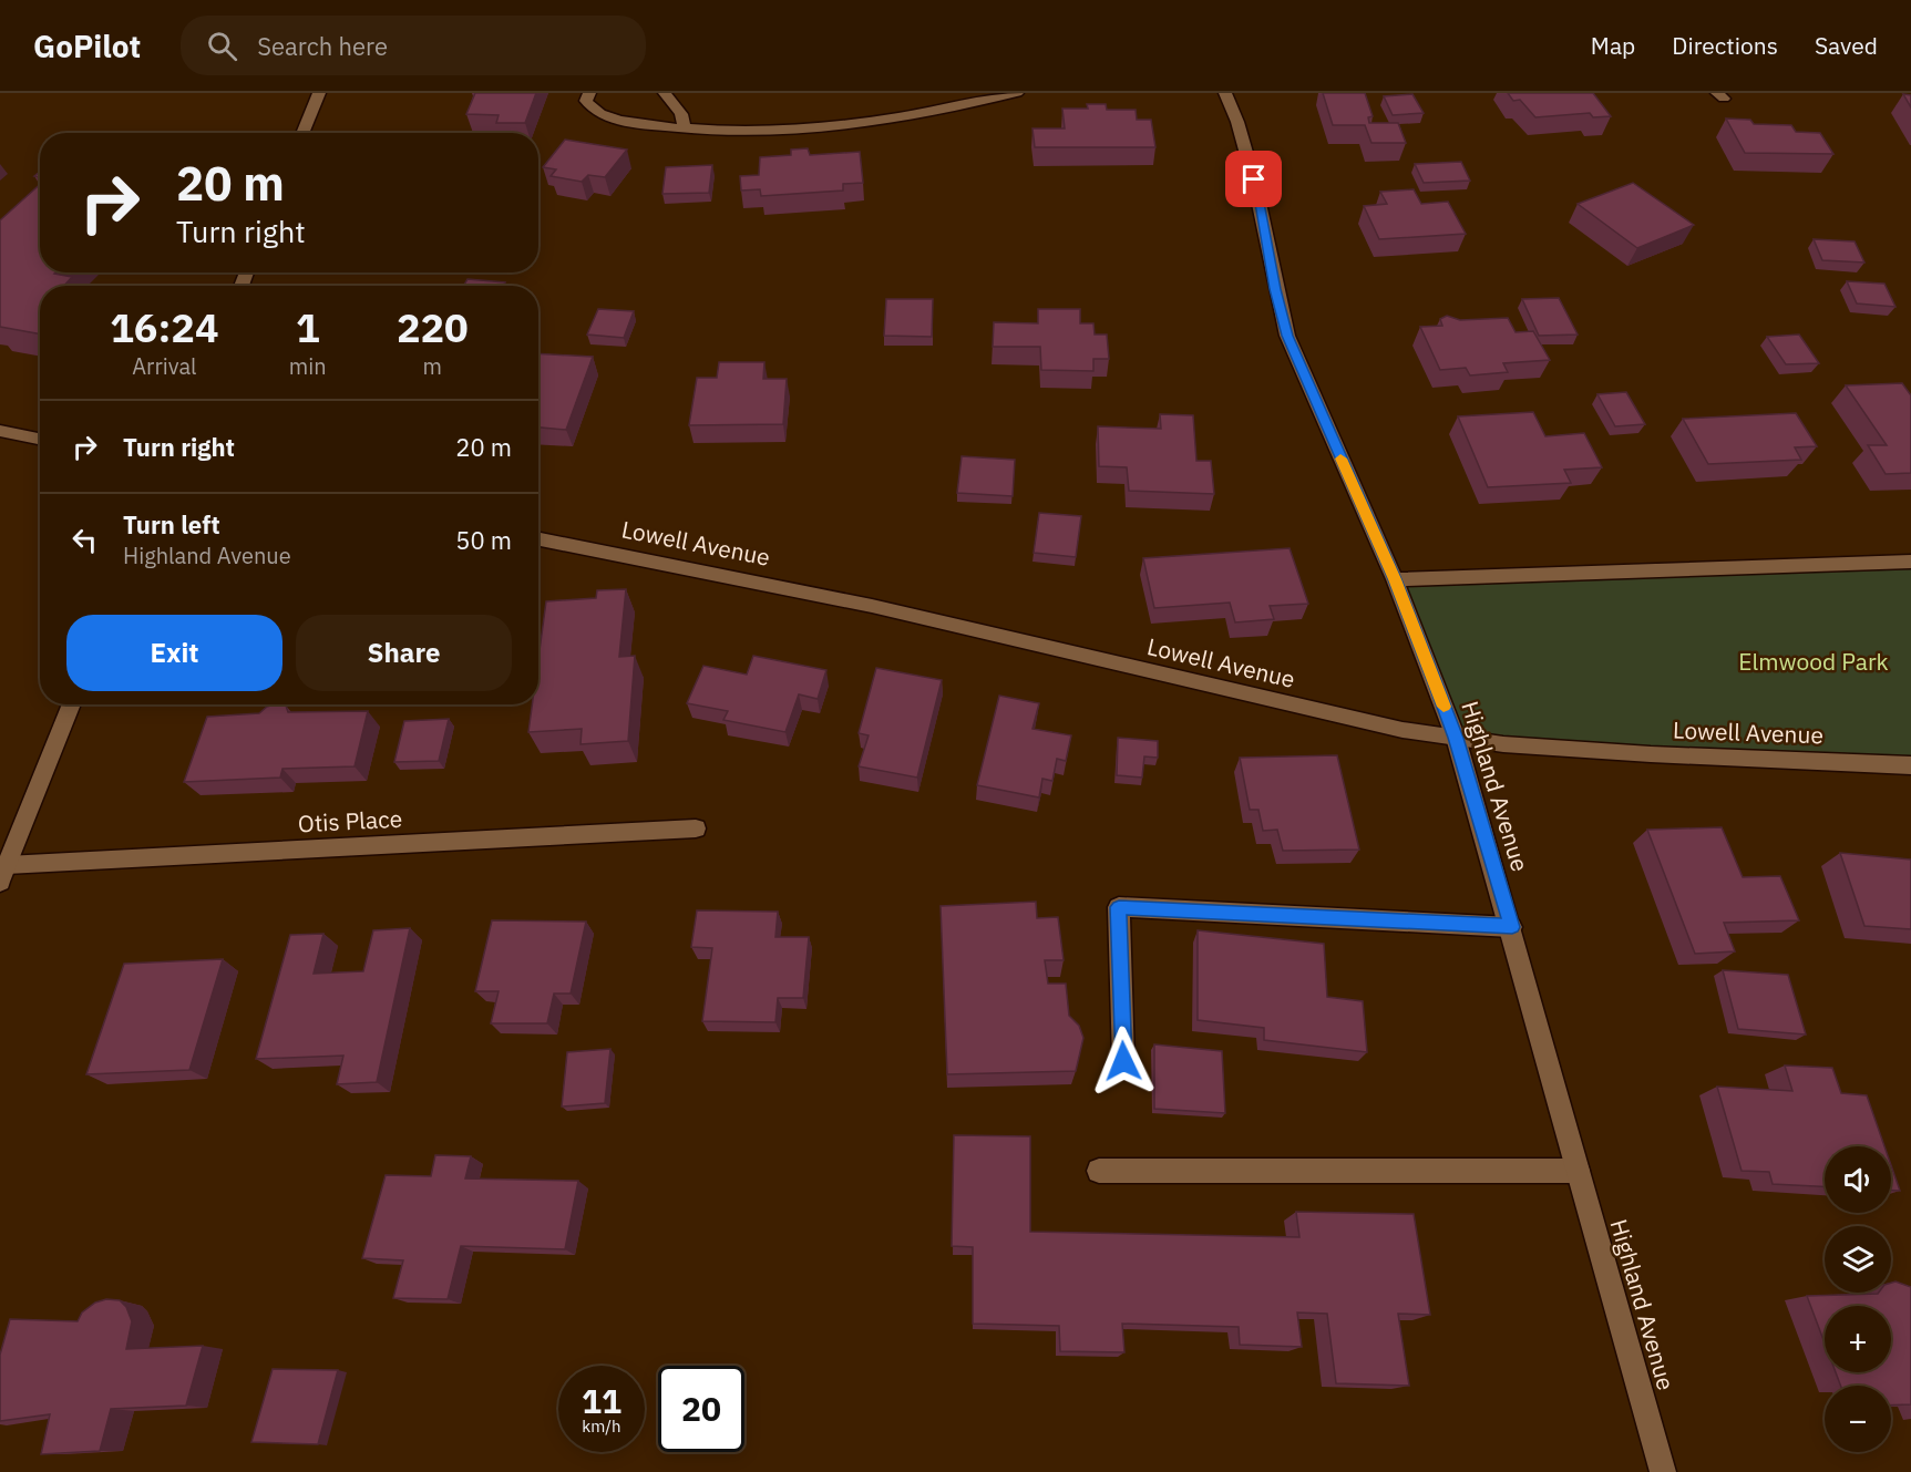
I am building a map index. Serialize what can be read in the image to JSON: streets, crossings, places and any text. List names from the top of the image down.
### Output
{
  "streets": {
    "street": ["Lowell Avenue", "Highland Avenue", "Otis Place"]
  },
  "crossings": [
    ["Lowell Avenue", "Highland Avenue"]
  ],
  "parks": ["Elmwood Park"],
  "page": {
    "header": "GoPilot",
    "search": "Search here",
    "nav": ["Map", "Directions", "Saved"],
    "turn": ["20 m", "Turn right"],
    "eta": [
      "16:24",
      "Arrival",
      "1",
      "min",
      "220",
      "m"
    ],
    "list": [
      {
        "name": "Turn right",
        "value": "20 m"
      },
      {
        "name": "Turn left",
        "note": "Highland Avenue",
        "value": "50 m"
      }
    ],
    "buttons": ["Exit", "Share"],
    "map_buttons": ["+", "−"],
    "speed": "11 km/h",
    "limit": "20"
  }
}
